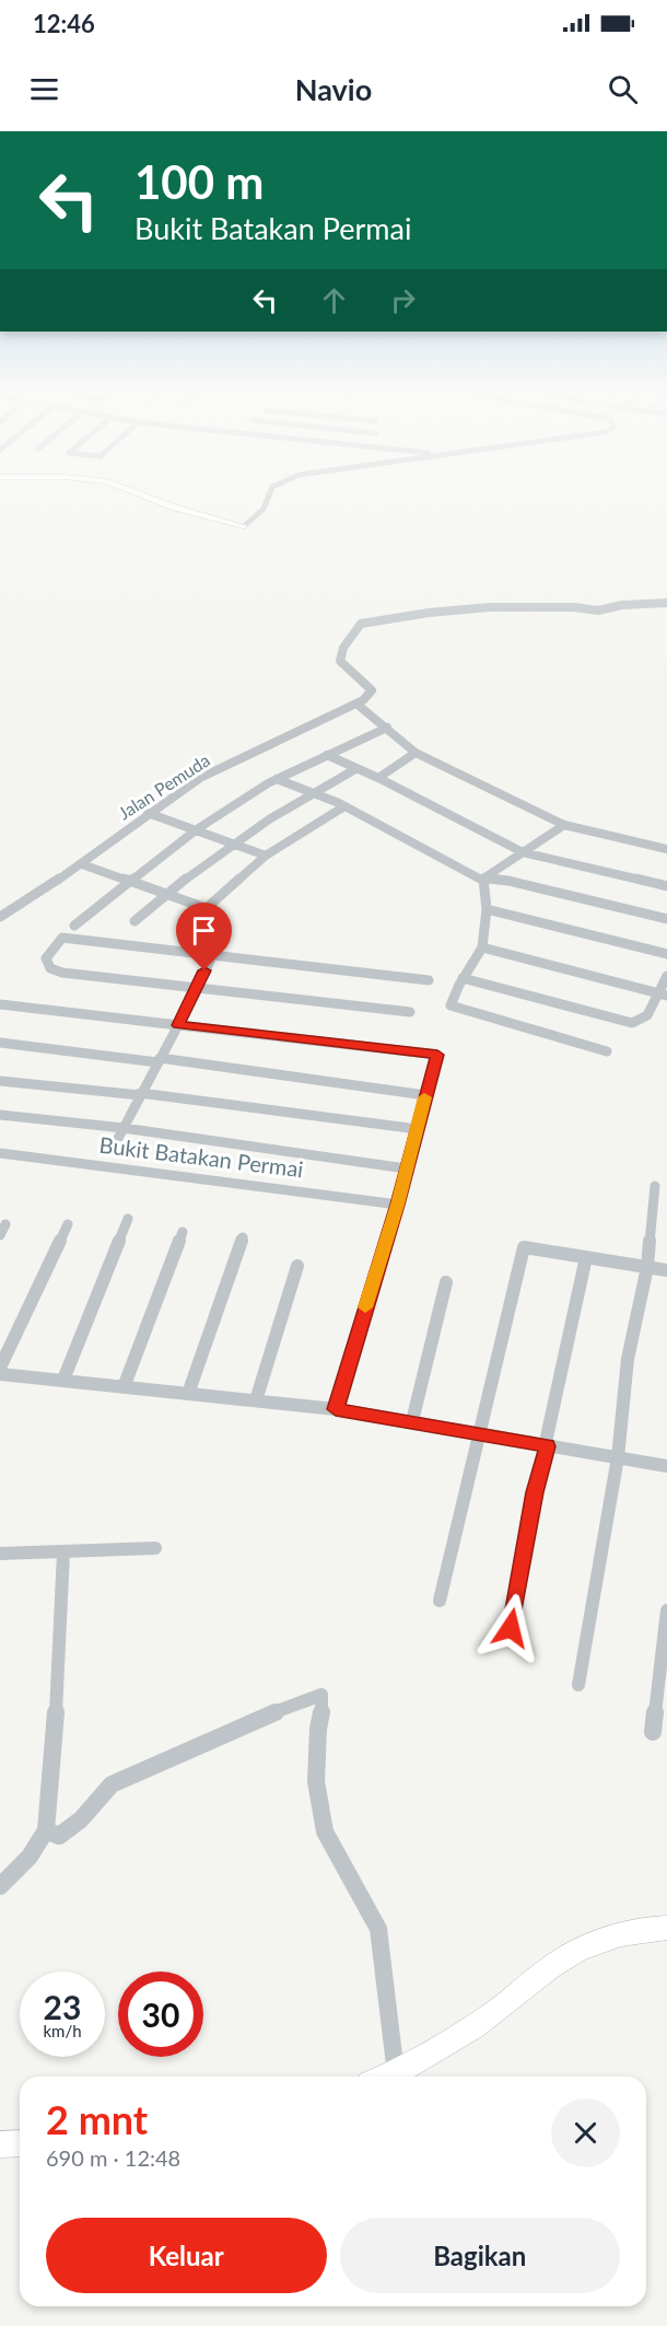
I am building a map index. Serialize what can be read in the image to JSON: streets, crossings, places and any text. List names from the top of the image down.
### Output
{
  "streets": {
    "street": ["Jalan Pemuda", "Bukit Batakan Permai"]
  },
  "page": {
    "status": "12:46",
    "header": "Navio",
    "turn": ["100 m", "Bukit Batakan Permai"],
    "speed": "23 km/h",
    "limit": "30",
    "heading": ["2 mnt", "690 m · 12:48"],
    "buttons": ["Keluar", "Bagikan"]
  }
}
